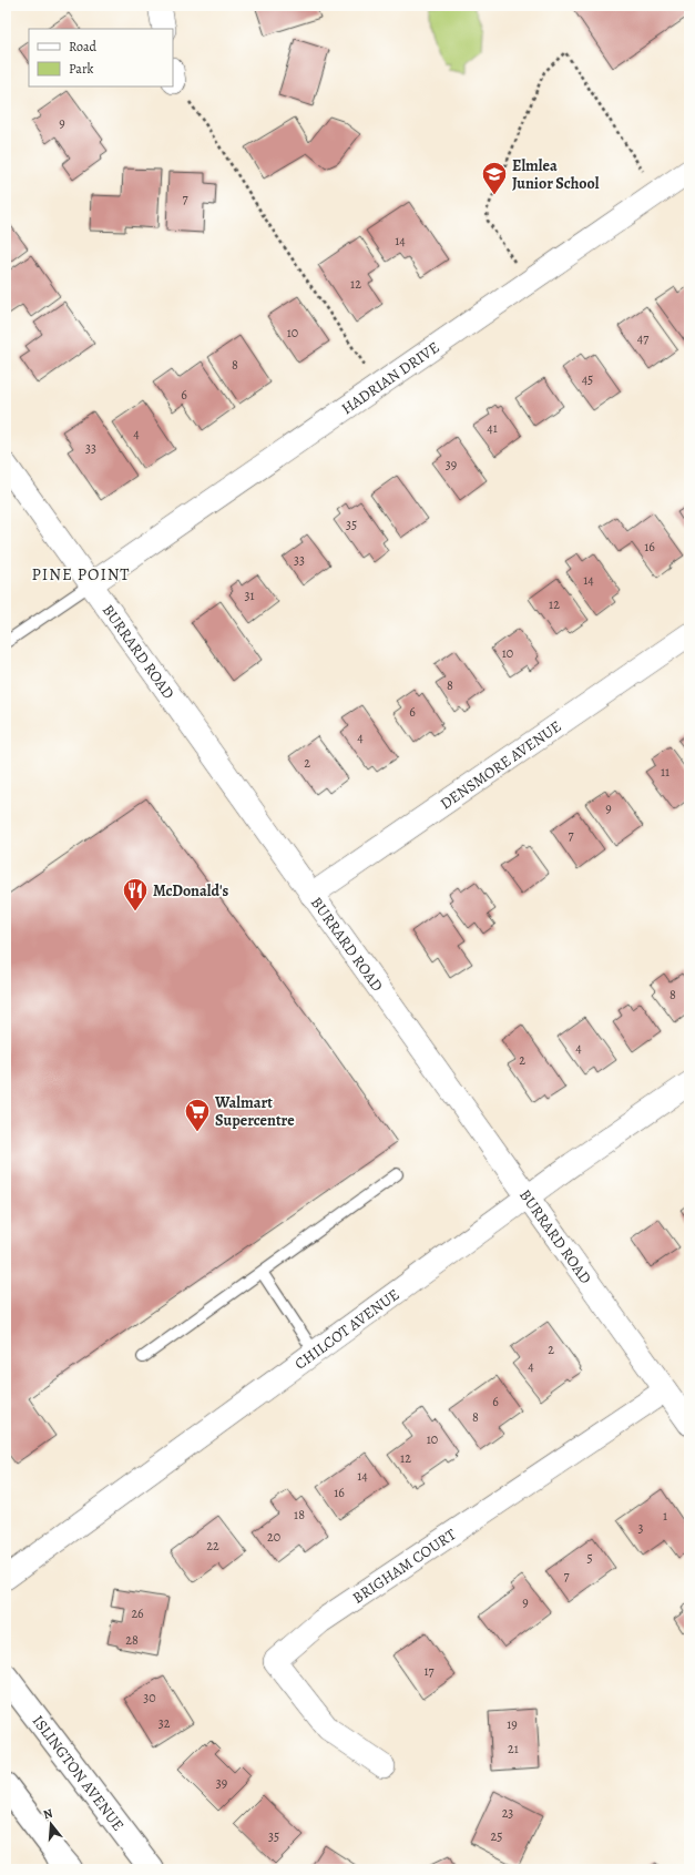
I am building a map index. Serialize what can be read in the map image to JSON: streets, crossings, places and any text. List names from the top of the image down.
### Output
{
  "streets": {
    "main road": ["ISLINGTON AVENUE"],
    "street": [
      "HADRIAN DRIVE",
      "BURRARD ROAD",
      "DENSMORE AVENUE",
      "CHILCOT AVENUE",
      "BRIGHAM COURT"
    ]
  },
  "crossings": [
    ["HADRIAN DRIVE", "BURRARD ROAD"],
    ["BURRARD ROAD", "DENSMORE AVENUE"],
    ["BURRARD ROAD", "CHILCOT AVENUE"],
    ["BURRARD ROAD", "BRIGHAM COURT"]
  ],
  "districts": ["PINE POINT"],
  "places": {
    "school or university": ["Elmlea Junior School"],
    "restaurant": ["McDonald's"],
    "supermarket": ["Walmart Supercentre"]
  },
  "house_numbers": [
    "9",
    "7",
    "14",
    "12",
    "10",
    "47",
    "8",
    "45",
    "6",
    "41",
    "4",
    "33",
    "39",
    "35",
    "16",
    "33",
    "14",
    "31",
    "12",
    "10",
    "8",
    "6",
    "4",
    "2",
    "11",
    "9",
    "7",
    "8",
    "4",
    "2",
    "2",
    "4",
    "6",
    "8",
    "10",
    "12",
    "14",
    "16",
    "18",
    "1",
    "3",
    "20",
    "22",
    "5",
    "7",
    "9",
    "26",
    "28",
    "17",
    "30",
    "32",
    "19",
    "21",
    "39",
    "23",
    "35",
    "25"
  ],
  "legend": ["Road", "Park"],
  "north": "top"
}
